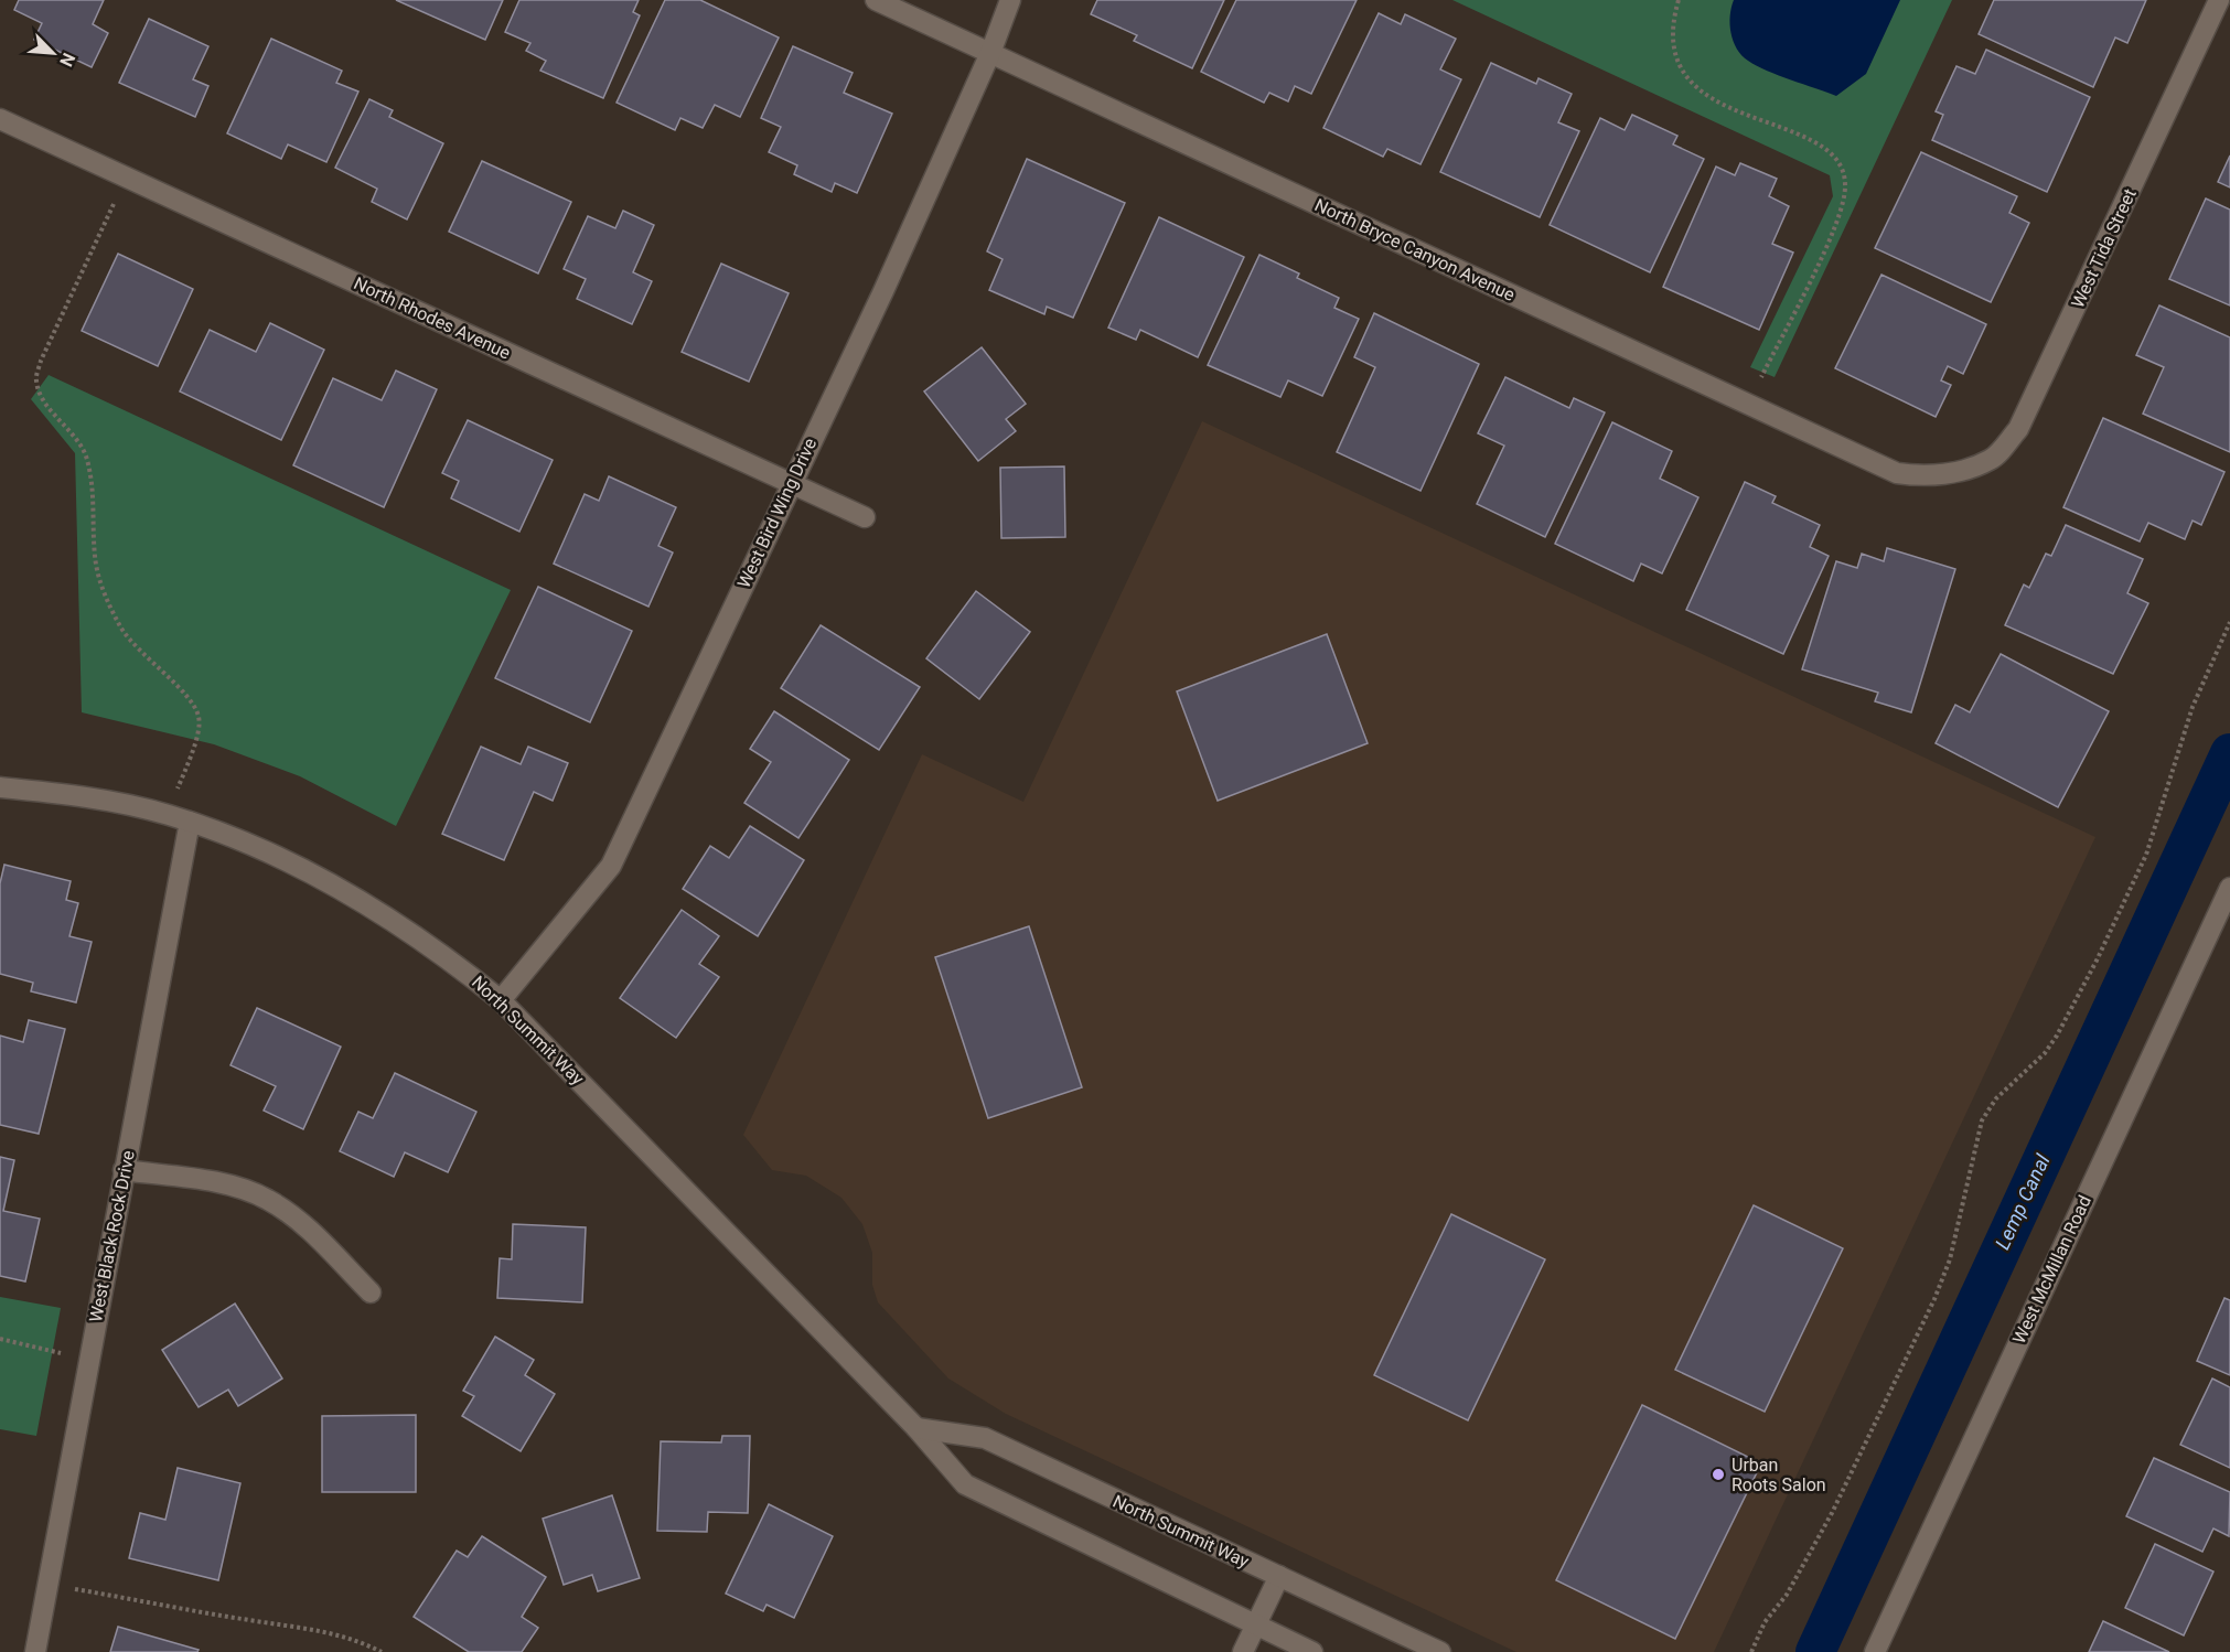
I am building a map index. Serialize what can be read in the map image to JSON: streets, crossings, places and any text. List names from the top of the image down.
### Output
{
  "streets": {
    "street": [
      "West Tida Street",
      "North Bryce Canyon Avenue",
      "North Rhodes Avenue",
      "West Bird Wing Drive",
      "North Summit Way",
      "West Black Rock Drive",
      "West McMillan Road"
    ]
  },
  "crossings": [
    ["West Tida Street", "North Bryce Canyon Avenue"],
    ["North Bryce Canyon Avenue", "West Bird Wing Drive"],
    ["North Rhodes Avenue", "West Bird Wing Drive"],
    ["West Bird Wing Drive", "North Summit Way"],
    ["North Summit Way", "West Black Rock Drive"]
  ],
  "water": ["Lemp Canal"],
  "places": ["Urban Roots Salon"],
  "north": "bottom right"
}
